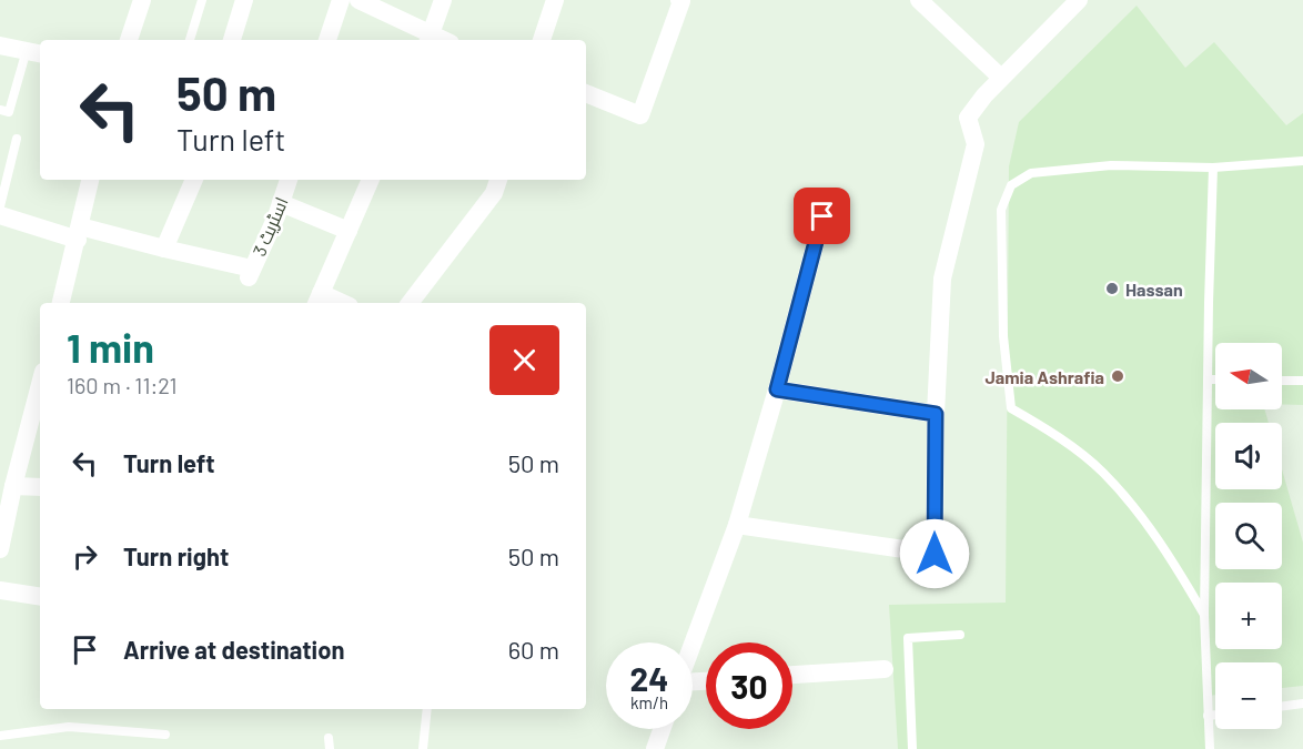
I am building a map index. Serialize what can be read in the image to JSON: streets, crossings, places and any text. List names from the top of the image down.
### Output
{
  "streets": {
    "street": ["اسٹریٹ 3"]
  },
  "places": ["Hassan", "Jamia Ashrafia"],
  "north": "left",
  "page": {
    "turn": ["50 m", "Turn left"],
    "heading": ["1 min", "160 m · 11:21"],
    "map_buttons": ["+", "−"],
    "list": [
      {
        "name": "Turn left",
        "value": "50 m"
      },
      {
        "name": "Turn right",
        "value": "50 m"
      },
      {
        "name": "Arrive at destination",
        "value": "60 m"
      }
    ],
    "speed": "24 km/h",
    "limit": "30"
  }
}
